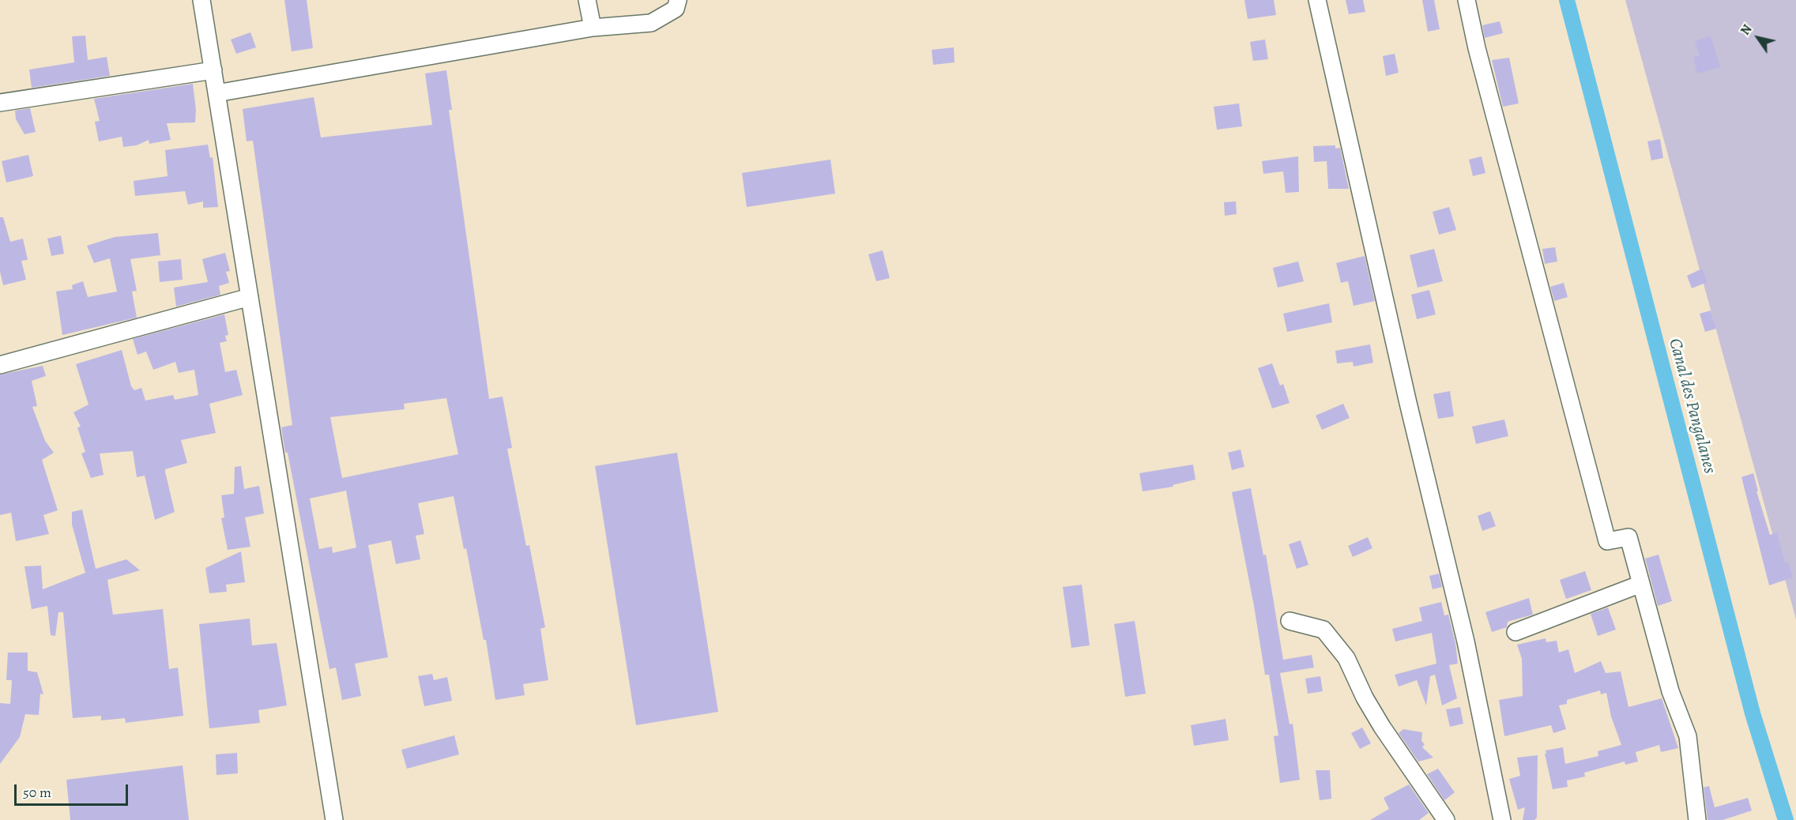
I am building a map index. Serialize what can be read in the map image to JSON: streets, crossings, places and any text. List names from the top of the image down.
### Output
{
  "water": ["Canal des Pangalanes"],
  "scale_bar": "50 m",
  "north": "top left"
}
